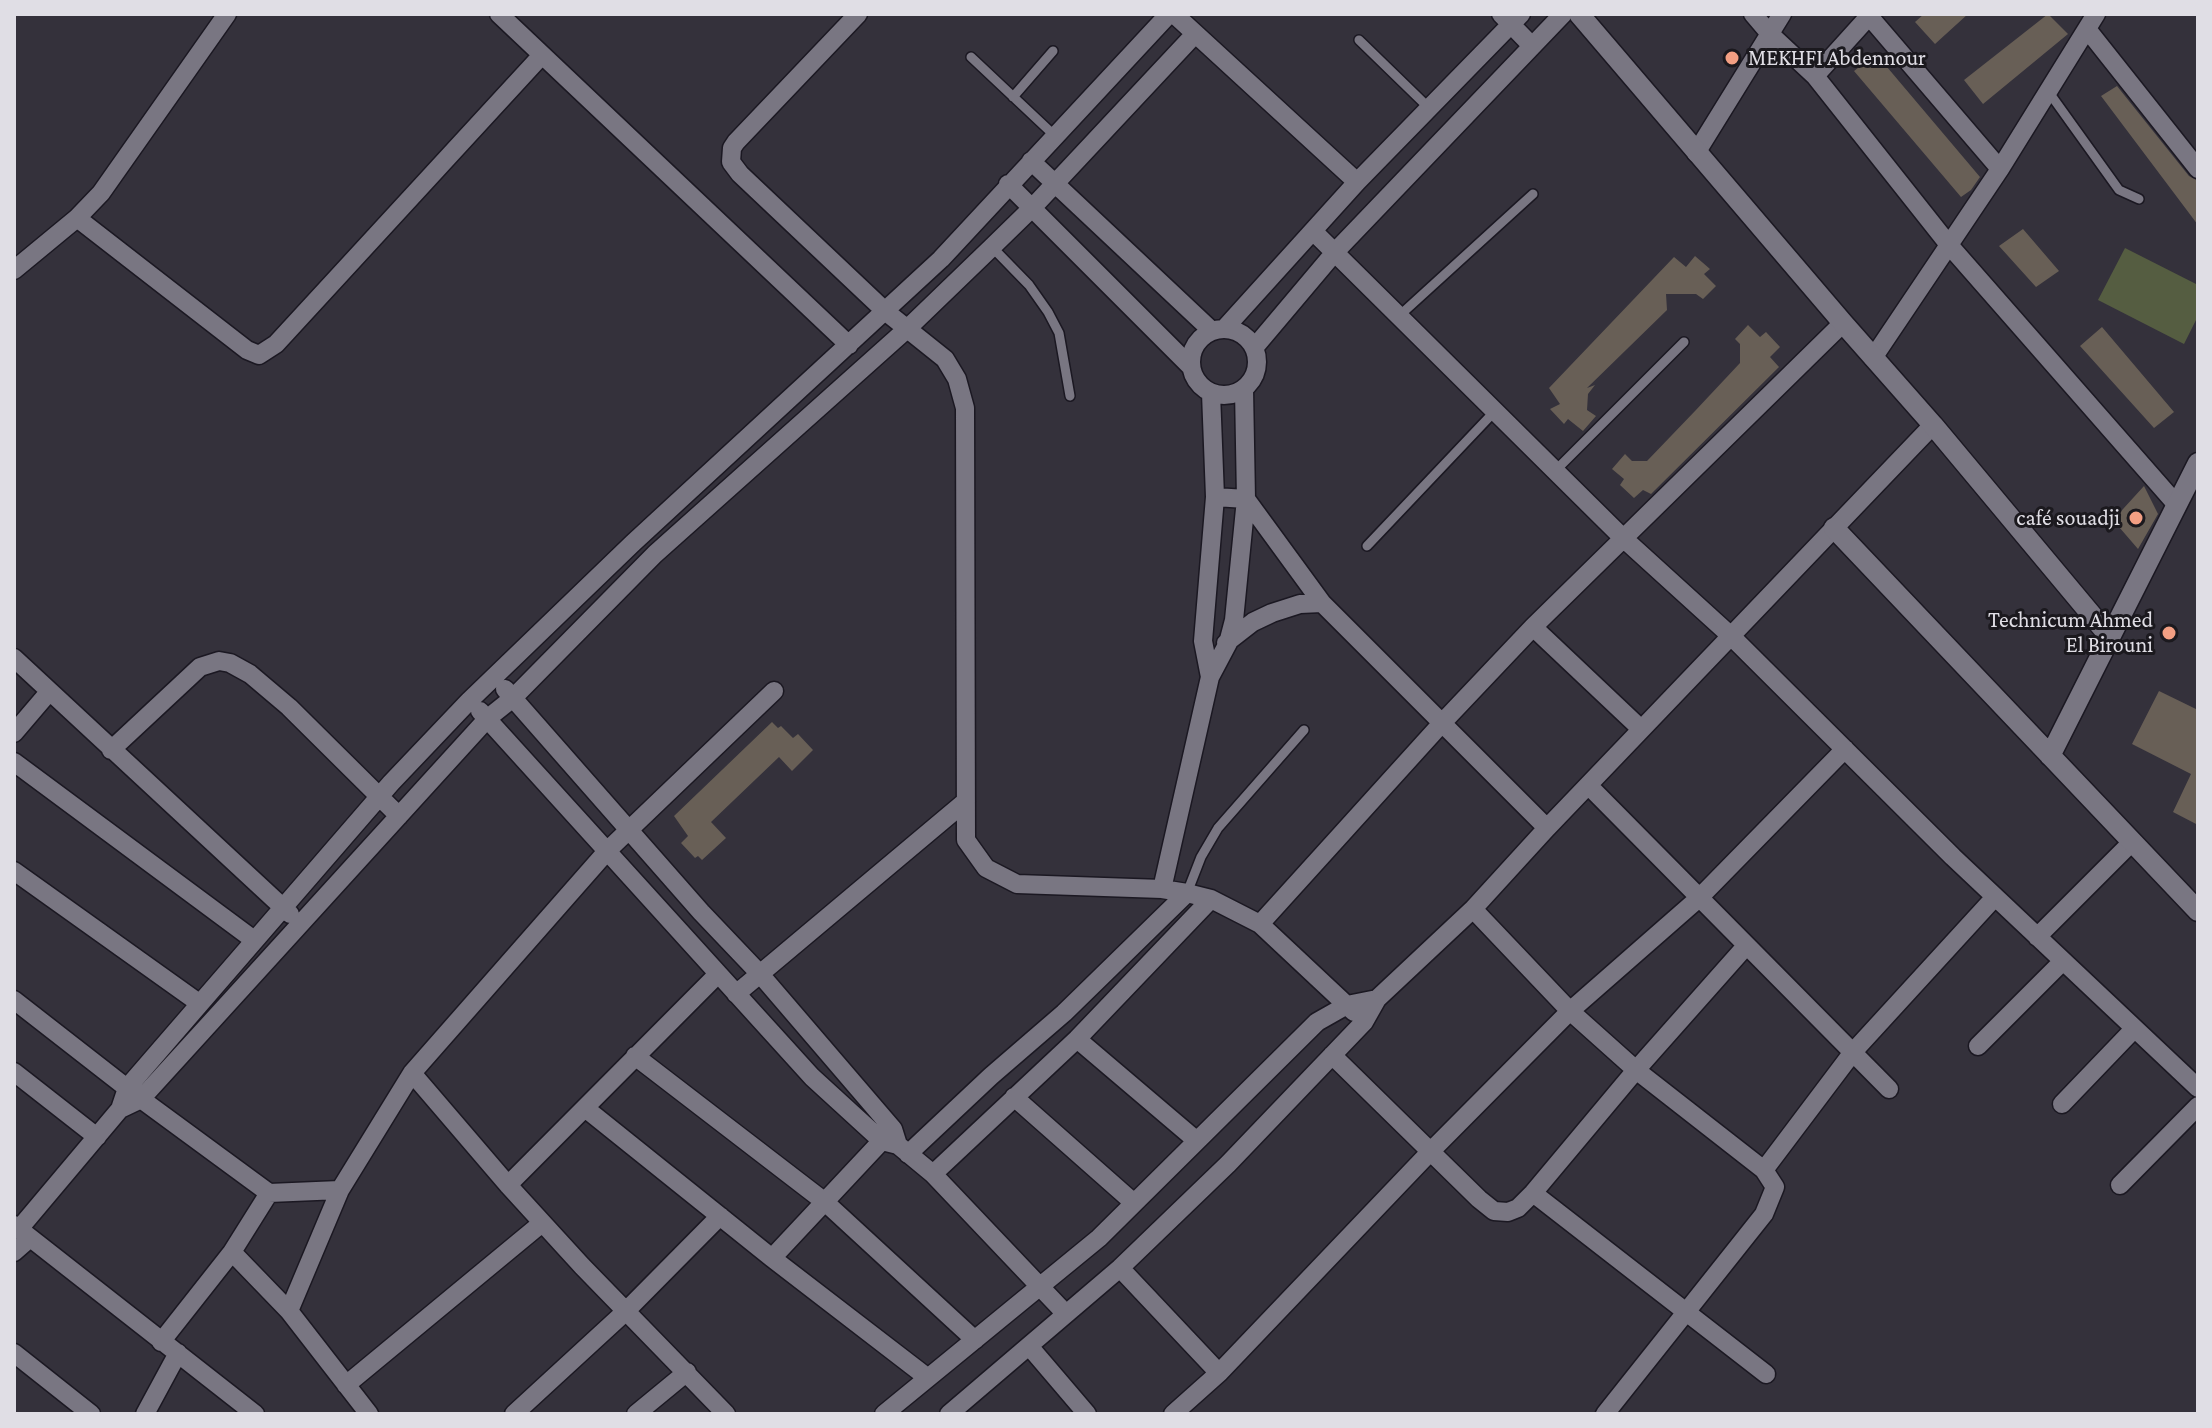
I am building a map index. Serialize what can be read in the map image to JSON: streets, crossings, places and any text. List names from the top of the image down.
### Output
{
  "places": ["MEKHFI Abdennour", "café souadji", "Technicum Ahmed El Birouni"]
}
